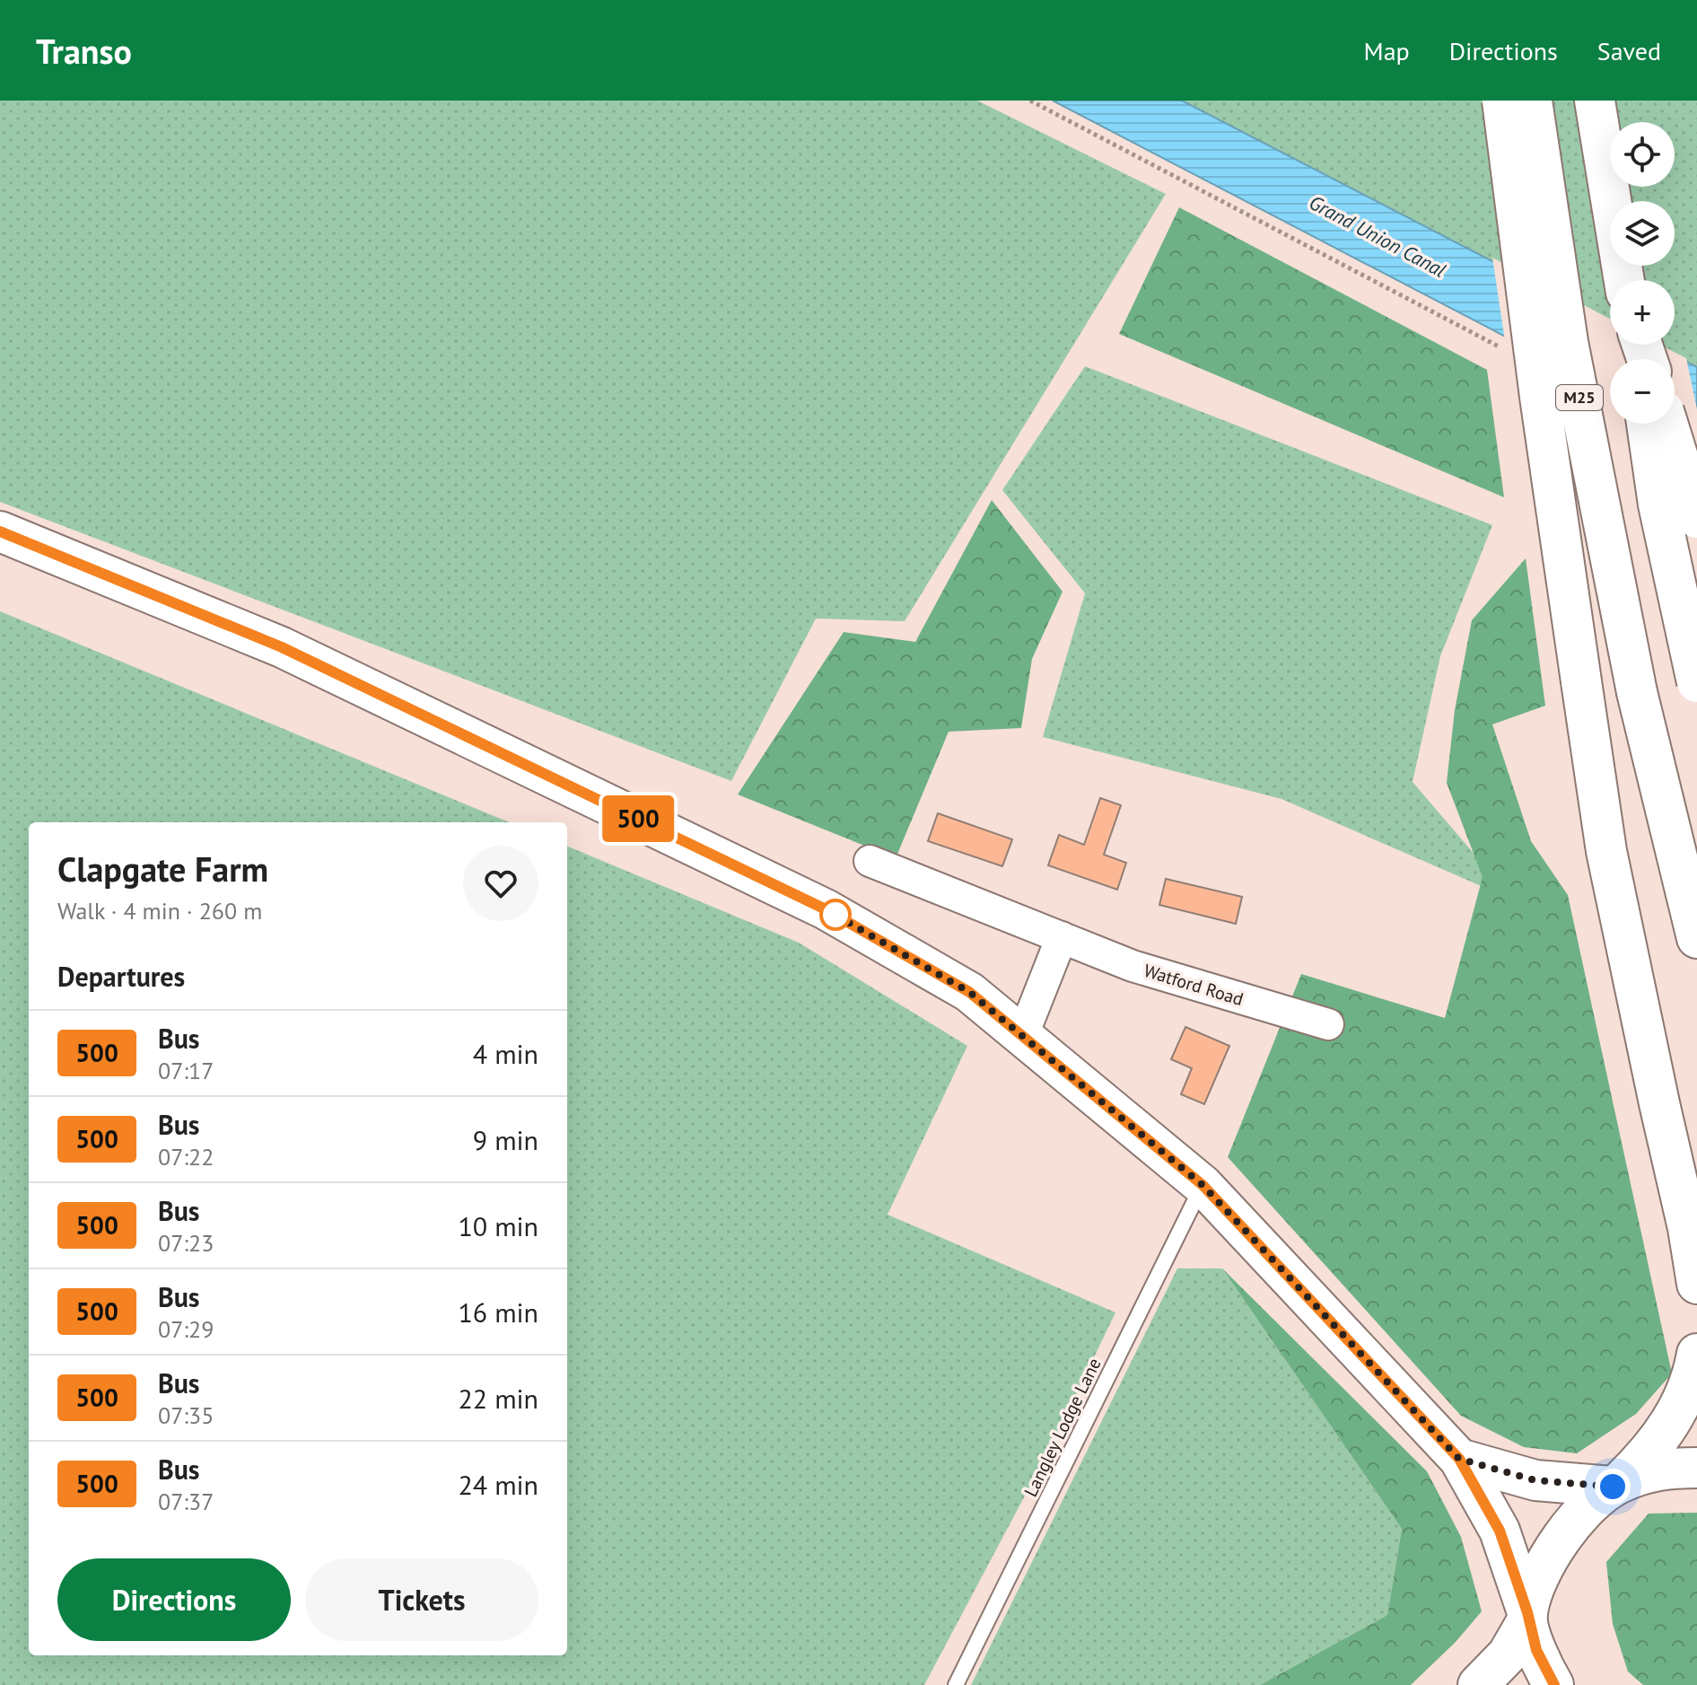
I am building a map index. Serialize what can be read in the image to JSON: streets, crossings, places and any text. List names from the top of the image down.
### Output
{
  "streets": {
    "main road": ["M25"],
    "street": ["Watford Road"],
    "lane": ["Langley Lodge Lane"]
  },
  "water": ["Grand Union Canal"],
  "lines": ["bus line 500"],
  "page": {
    "header": "Transo",
    "nav": ["Map", "Directions", "Saved"],
    "on_map": "500",
    "map_buttons": ["+", "−"],
    "heading": [
      ["Clapgate Farm", "Walk · 4 min · 260 m"],
      "Departures"
    ],
    "list": [
      {
        "mark": "500",
        "name": "Bus",
        "note": "07:17",
        "value": "4 min"
      },
      {
        "mark": "500",
        "name": "Bus",
        "note": "07:22",
        "value": "9 min"
      },
      {
        "mark": "500",
        "name": "Bus",
        "note": "07:23",
        "value": "10 min"
      },
      {
        "mark": "500",
        "name": "Bus",
        "note": "07:29",
        "value": "16 min"
      },
      {
        "mark": "500",
        "name": "Bus",
        "note": "07:35",
        "value": "22 min"
      },
      {
        "mark": "500",
        "name": "Bus",
        "note": "07:37",
        "value": "24 min"
      }
    ],
    "buttons": ["Directions", "Tickets"]
  }
}
